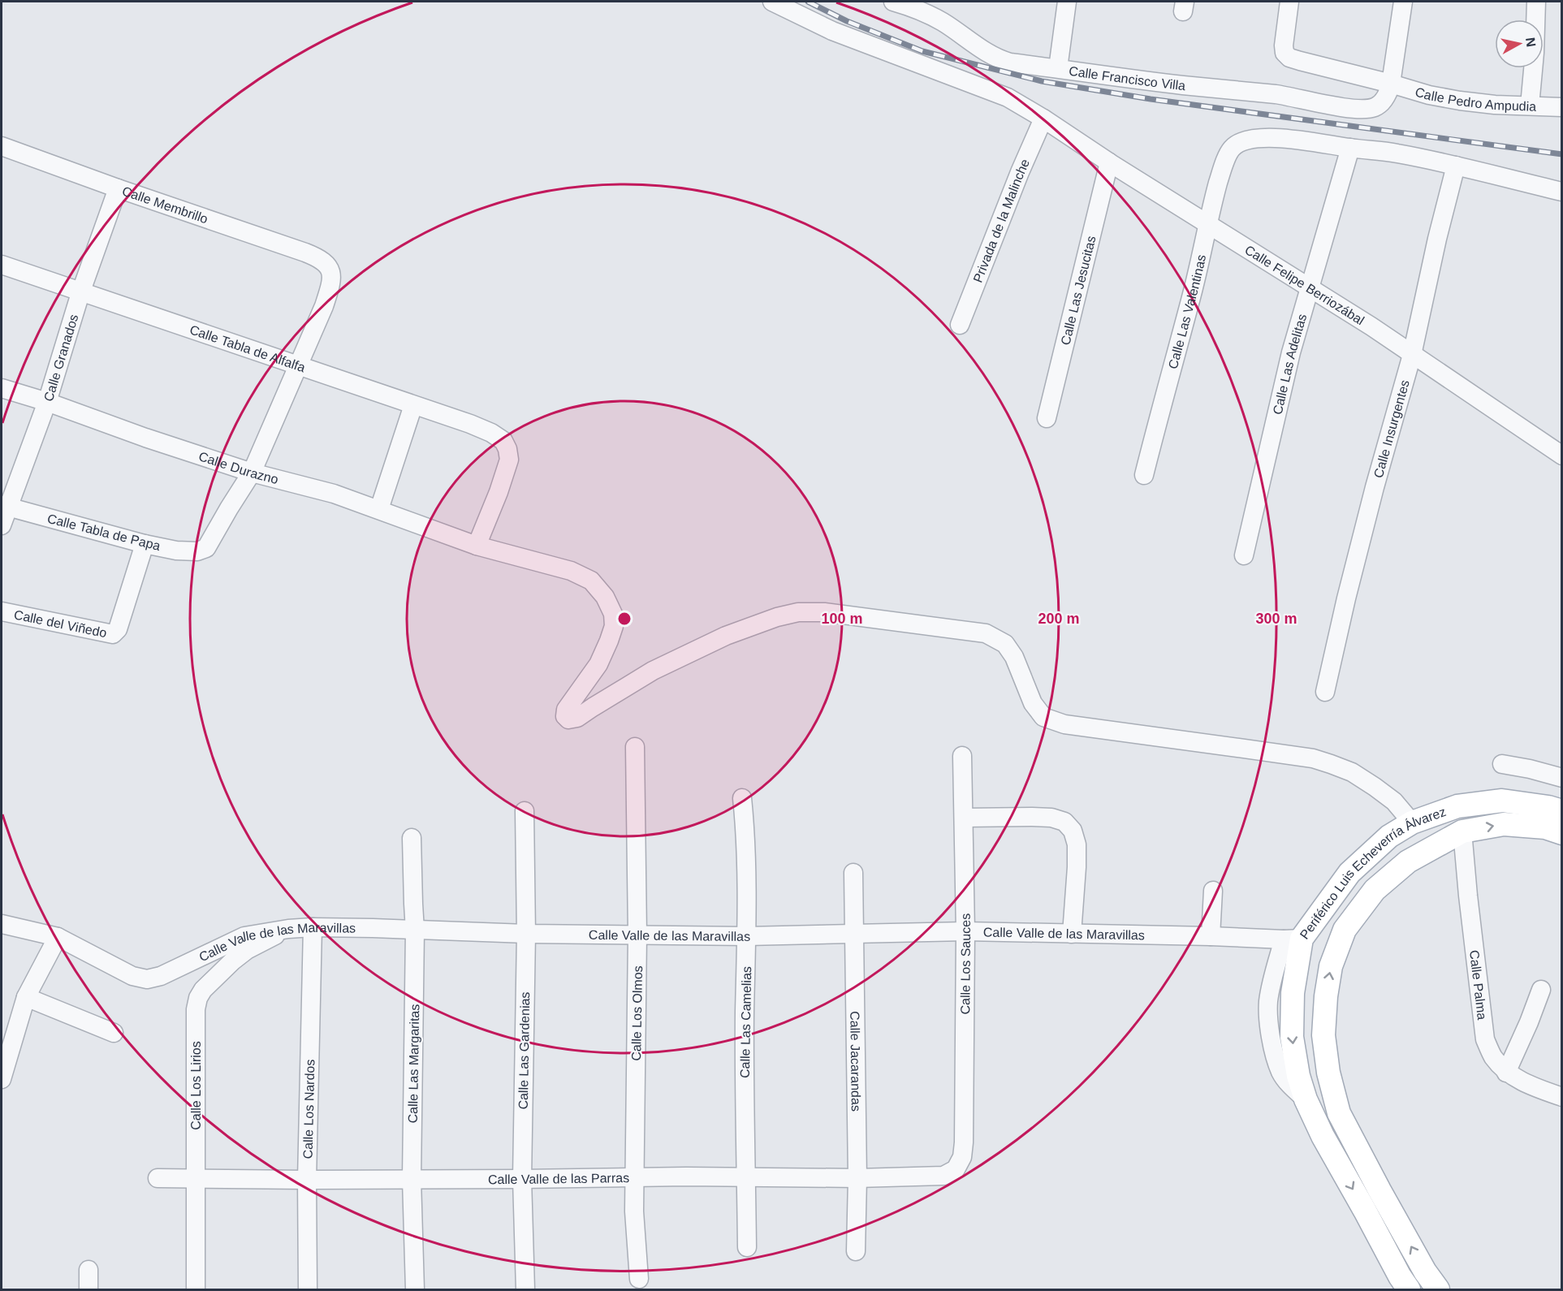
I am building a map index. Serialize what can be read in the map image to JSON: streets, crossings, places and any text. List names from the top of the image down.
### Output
{
  "streets": {
    "main road": ["Periférico Luis Echeverría Álvarez"],
    "street": [
      "Calle Francisco Villa",
      "Calle Pedro Ampudia",
      "Calle Membrillo",
      "Privada de la Malinche",
      "Calle Felipe Berriozábal",
      "Calle Las Jesucitas",
      "Calle Las Valentinas",
      "Calle Tabla de Alfalfa",
      "Calle Granados",
      "Calle Las Adelitas",
      "Calle Insurgentes",
      "Calle Durazno",
      "Calle Tabla de Papa",
      "Calle del Viñedo",
      "Calle Valle de las Maravillas",
      "Calle Los Sauces",
      "Calle Palma",
      "Calle Los Olmos",
      "Calle Las Camelias",
      "Calle Las Gardenias",
      "Calle Jacarandas",
      "Calle Las Margaritas",
      "Calle Los Lirios",
      "Calle Los Nardos",
      "Calle Valle de las Parras"
    ]
  },
  "crossings": [
    ["Calle Francisco Villa", "Calle Pedro Ampudia"],
    ["Calle Membrillo", "Calle Tabla de Alfalfa"],
    ["Calle Membrillo", "Calle Granados"],
    ["Privada de la Malinche", "Calle Felipe Berriozábal"],
    ["Calle Felipe Berriozábal", "Calle Las Jesucitas"],
    ["Calle Felipe Berriozábal", "Calle Las Valentinas"],
    ["Calle Felipe Berriozábal", "Calle Las Adelitas"],
    ["Calle Felipe Berriozábal", "Calle Insurgentes"],
    ["Calle Las Valentinas", "Calle Las Adelitas"],
    ["Calle Tabla de Alfalfa", "Calle Granados"],
    ["Calle Tabla de Alfalfa", "Calle Durazno"],
    ["Calle Granados", "Calle Durazno"],
    ["Calle Granados", "Calle Tabla de Papa"],
    ["Calle Durazno", "Calle Tabla de Papa"],
    ["Calle Durazno", "Periférico Luis Echeverría Álvarez"],
    ["Calle Tabla de Papa", "Calle del Viñedo"],
    ["Periférico Luis Echeverría Álvarez", "Calle Valle de las Maravillas"],
    ["Periférico Luis Echeverría Álvarez", "Calle Palma"],
    ["Calle Valle de las Maravillas", "Calle Los Sauces"],
    ["Calle Valle de las Maravillas", "Calle Los Olmos"],
    ["Calle Valle de las Maravillas", "Calle Las Camelias"],
    ["Calle Valle de las Maravillas", "Calle Las Gardenias"],
    ["Calle Valle de las Maravillas", "Calle Jacarandas"],
    ["Calle Valle de las Maravillas", "Calle Las Margaritas"],
    ["Calle Valle de las Maravillas", "Calle Los Lirios"],
    ["Calle Valle de las Maravillas", "Calle Los Nardos"],
    ["Calle Los Sauces", "Calle Valle de las Parras"],
    ["Calle Los Olmos", "Calle Valle de las Parras"],
    ["Calle Las Camelias", "Calle Valle de las Parras"],
    ["Calle Las Gardenias", "Calle Valle de las Parras"],
    ["Calle Jacarandas", "Calle Valle de las Parras"],
    ["Calle Las Margaritas", "Calle Valle de las Parras"],
    ["Calle Los Lirios", "Calle Valle de las Parras"],
    ["Calle Los Nardos", "Calle Valle de las Parras"]
  ],
  "north": "right",
  "rings": ["100 m", "200 m", "300 m"]
}
